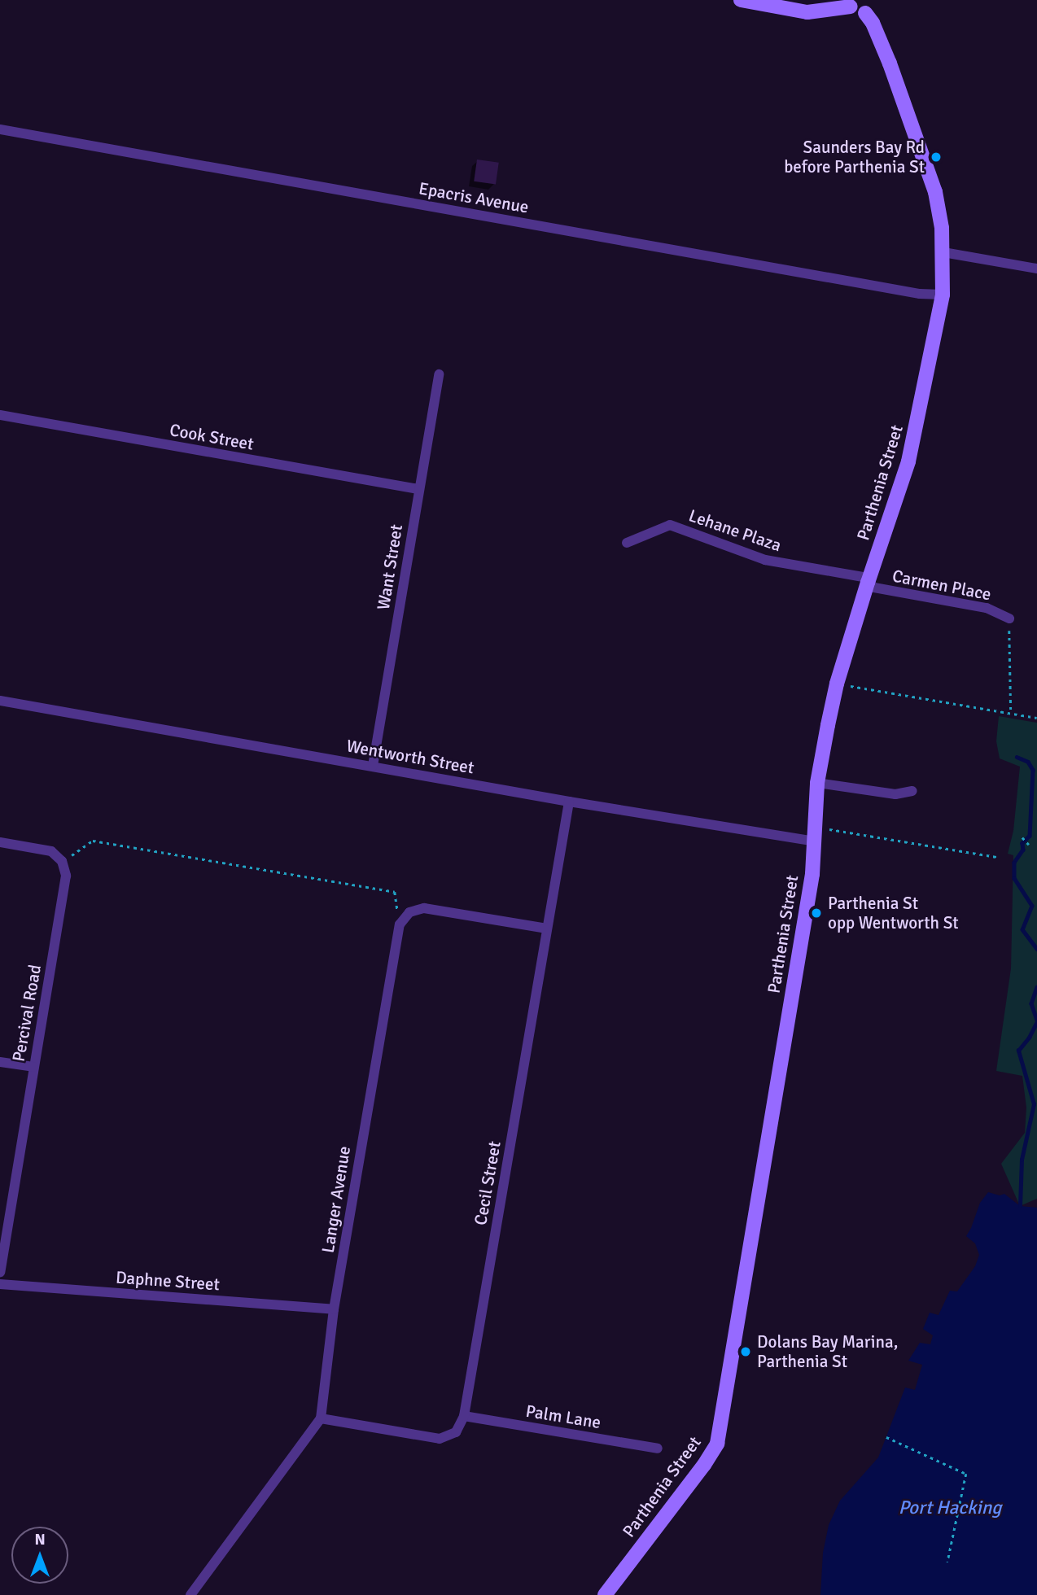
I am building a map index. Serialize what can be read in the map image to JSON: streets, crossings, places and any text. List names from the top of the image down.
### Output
{
  "streets": {
    "street": [
      "Epacris Avenue",
      "Cook Street",
      "Parthenia Street",
      "Lehane Plaza",
      "Want Street",
      "Carmen Place",
      "Wentworth Street",
      "Percival Road",
      "Cecil Street",
      "Langer Avenue",
      "Daphne Street",
      "Palm Lane"
    ]
  },
  "crossings": [
    ["Epacris Avenue", "Parthenia Street"],
    ["Cook Street", "Want Street"],
    ["Parthenia Street", "Lehane Plaza"],
    ["Parthenia Street", "Carmen Place"],
    ["Parthenia Street", "Wentworth Street"],
    ["Lehane Plaza", "Carmen Place"],
    ["Want Street", "Wentworth Street"],
    ["Wentworth Street", "Cecil Street"],
    ["Cecil Street", "Palm Lane"],
    ["Langer Avenue", "Daphne Street"]
  ],
  "water": ["Port Hacking"],
  "places": ["Saunders Bay Rd before Parthenia St", "Parthenia St opp Wentworth St", "Dolans Bay Marina, Parthenia St"],
  "north": "top"
}
